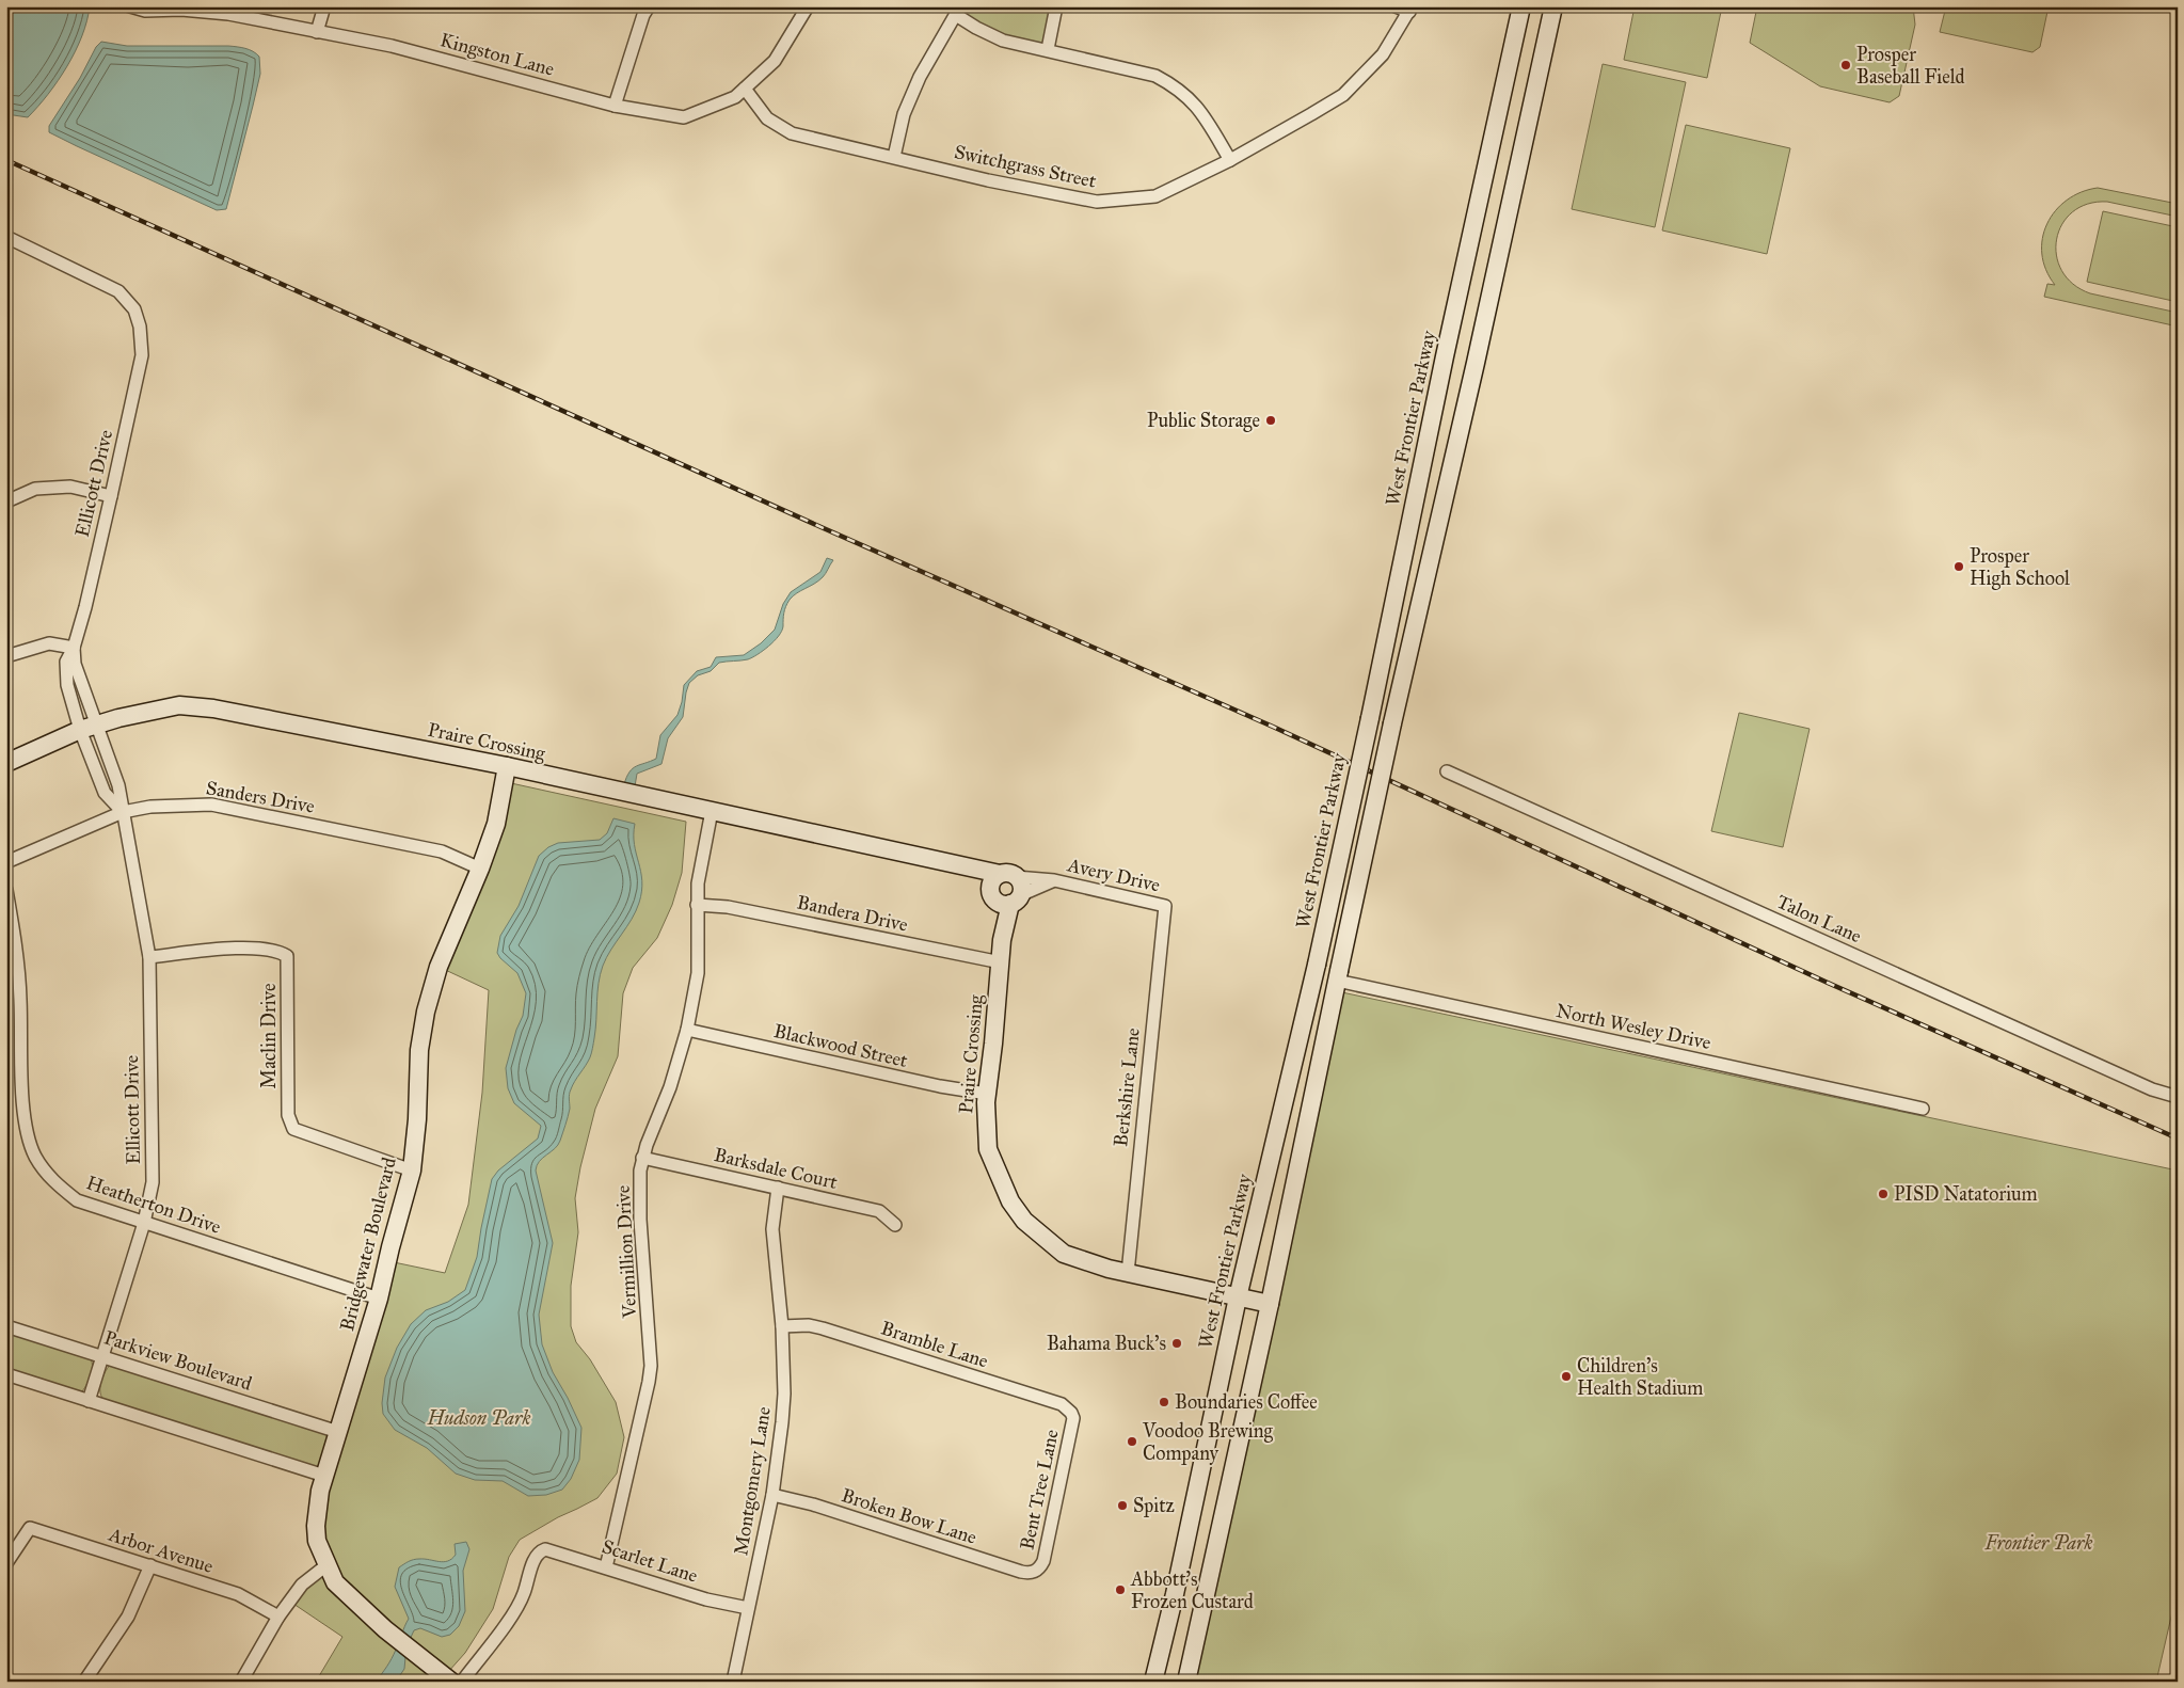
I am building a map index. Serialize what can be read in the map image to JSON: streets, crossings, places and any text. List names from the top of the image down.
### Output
{
  "streets": {
    "street": [
      "Kingston Lane",
      "Switchgrass Street",
      "West Frontier Parkway",
      "Ellicott Drive",
      "Praire Crossing",
      "Sanders Drive",
      "Avery Drive",
      "Bandera Drive",
      "Talon Lane",
      "North Wesley Drive",
      "Maclin Drive",
      "Blackwood Street",
      "Berkshire Lane",
      "Barksdale Court",
      "Heatherton Drive",
      "Bridgewater Boulevard",
      "Vermillion Drive",
      "Bramble Lane",
      "Parkview Boulevard",
      "Montgomery Lane",
      "Bent Tree Lane",
      "Broken Bow Lane",
      "Arbor Avenue",
      "Scarlet Lane"
    ]
  },
  "crossings": [
    ["Kingston Lane", "Switchgrass Street"],
    ["West Frontier Parkway", "Praire Crossing"],
    ["Ellicott Drive", "Praire Crossing"],
    ["Ellicott Drive", "Sanders Drive"],
    ["Ellicott Drive", "Maclin Drive"],
    ["Ellicott Drive", "Heatherton Drive"],
    ["Ellicott Drive", "Parkview Boulevard"],
    ["Praire Crossing", "Avery Drive"],
    ["Praire Crossing", "Bandera Drive"],
    ["Praire Crossing", "Blackwood Street"],
    ["Praire Crossing", "Berkshire Lane"],
    ["Praire Crossing", "Bridgewater Boulevard"],
    ["Praire Crossing", "Vermillion Drive"],
    ["Sanders Drive", "Bridgewater Boulevard"],
    ["Avery Drive", "Berkshire Lane"],
    ["Bandera Drive", "Vermillion Drive"],
    ["Maclin Drive", "Bridgewater Boulevard"],
    ["Blackwood Street", "Vermillion Drive"],
    ["Barksdale Court", "Vermillion Drive"],
    ["Barksdale Court", "Montgomery Lane"],
    ["Heatherton Drive", "Bridgewater Boulevard"],
    ["Bridgewater Boulevard", "Parkview Boulevard"],
    ["Vermillion Drive", "Scarlet Lane"],
    ["Bramble Lane", "Montgomery Lane"],
    ["Bramble Lane", "Bent Tree Lane"],
    ["Montgomery Lane", "Broken Bow Lane"],
    ["Montgomery Lane", "Scarlet Lane"],
    ["Bent Tree Lane", "Broken Bow Lane"]
  ],
  "parks": ["Hudson Park", "Frontier Park"],
  "places": [
    "Prosper Baseball Field",
    "Public Storage",
    "Prosper High School",
    "PISD Natatorium",
    "Bahama Buck's",
    "Children's Health Stadium",
    "Boundaries Coffee",
    "Voodoo Brewing Company",
    "Spitz",
    "Abbott's Frozen Custard"
  ]
}
